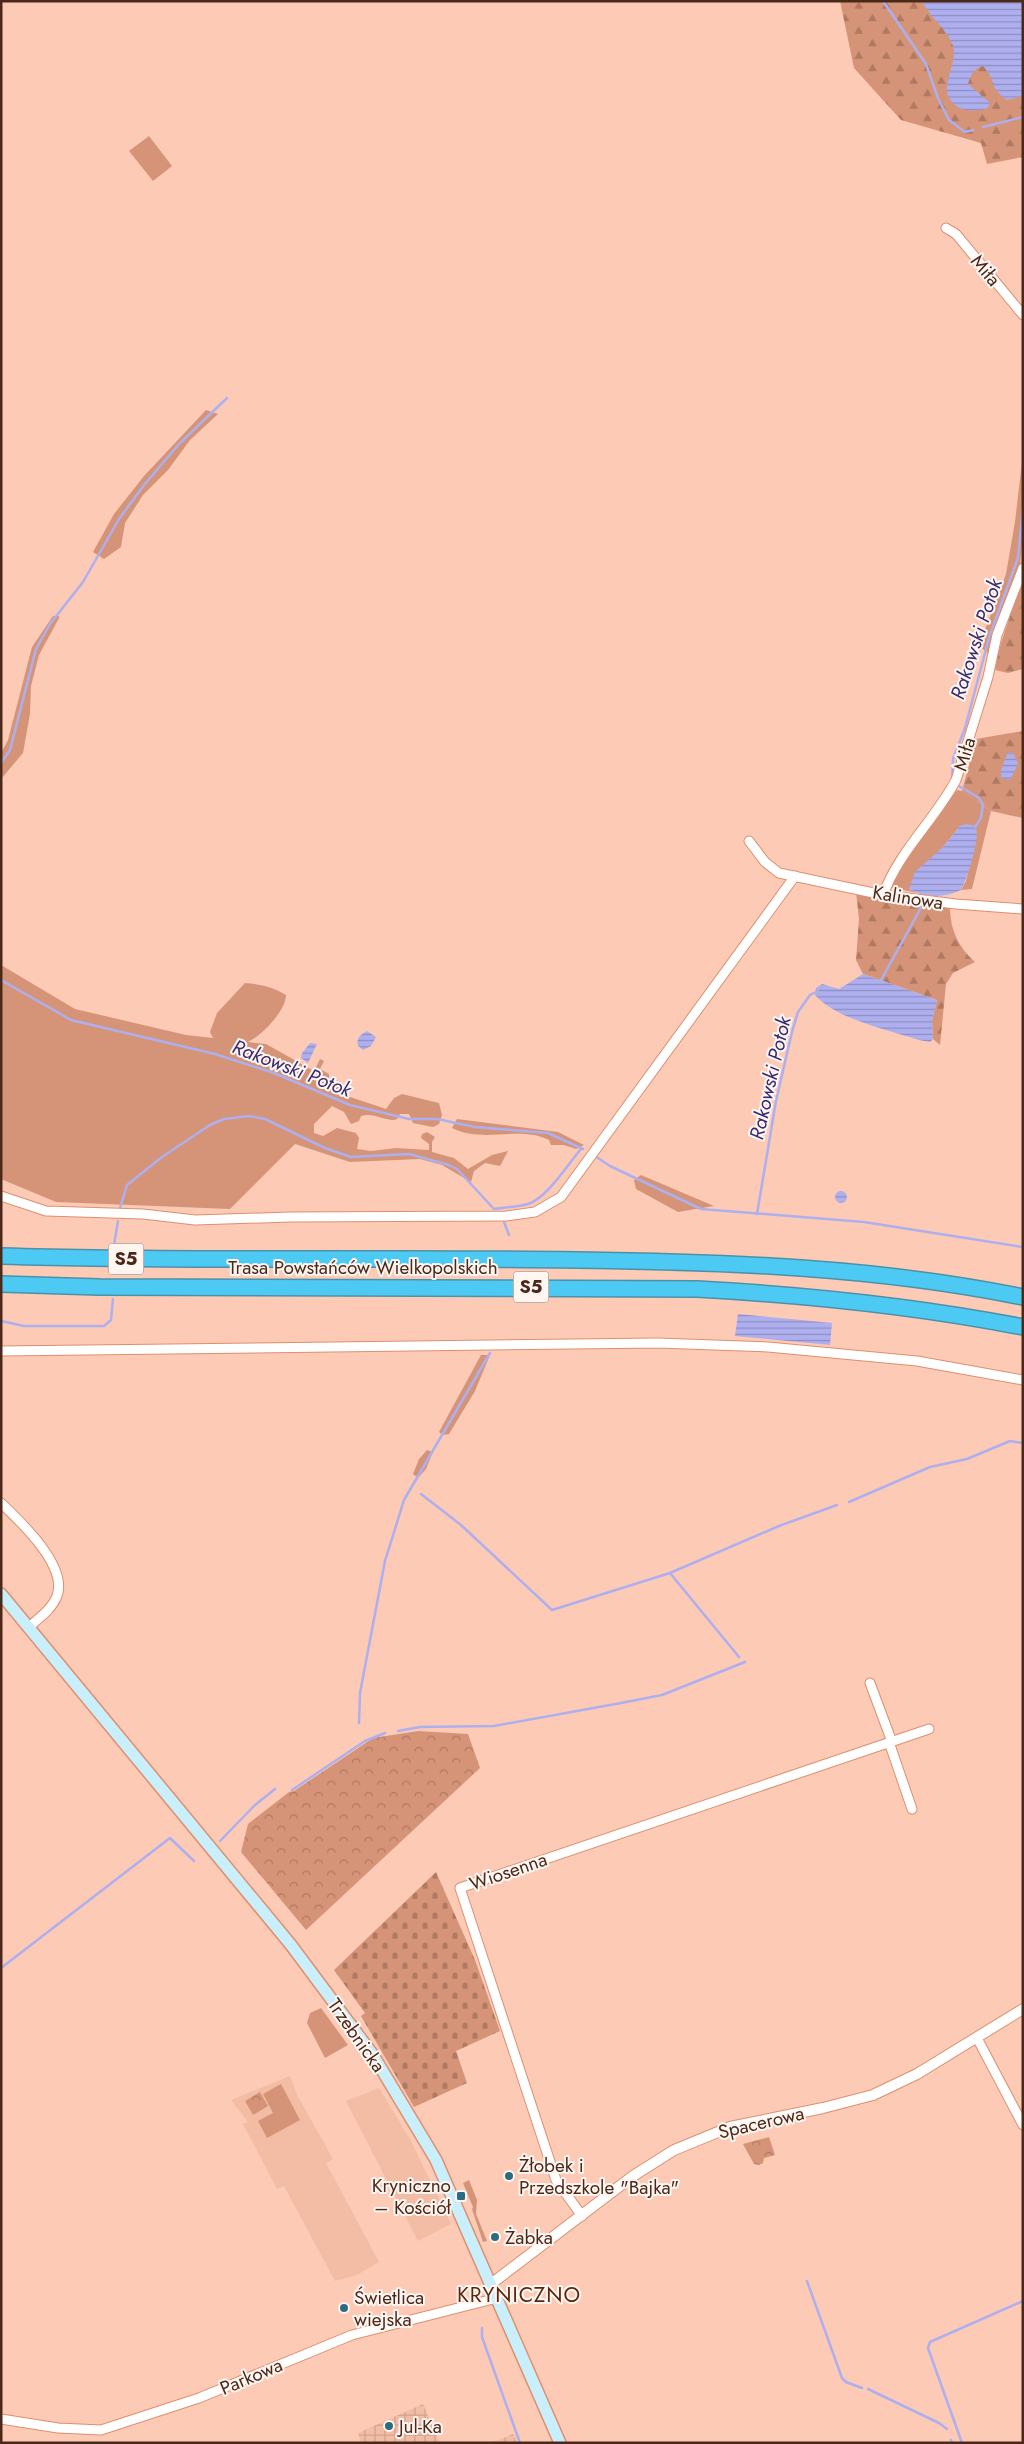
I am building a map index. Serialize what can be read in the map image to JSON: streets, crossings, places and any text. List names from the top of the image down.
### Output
{
  "streets": {
    "highway": ["S5", "Trasa Powstańców Wielkopolskich"],
    "main road": ["Trzebnicka"],
    "street": [
      "Miła",
      "Kalinowa",
      "Wiosenna",
      "Spacerowa",
      "Parkowa"
    ]
  },
  "crossings": [
    ["Miła", "Kalinowa"],
    ["Wiosenna", "Spacerowa"],
    ["Trzebnicka", "Spacerowa"],
    ["Trzebnicka", "Parkowa"]
  ],
  "districts": ["KRYNICZNO"],
  "water": ["Rakowski Potok"],
  "places": {
    "other": [
      "Żłobek i Przedszkole \"Bajka\"",
      "Żabka",
      "Świetlica wiejska",
      "Jul-Ka"
    ],
    "transit": ["Kryniczno – Kościół"]
  }
}
